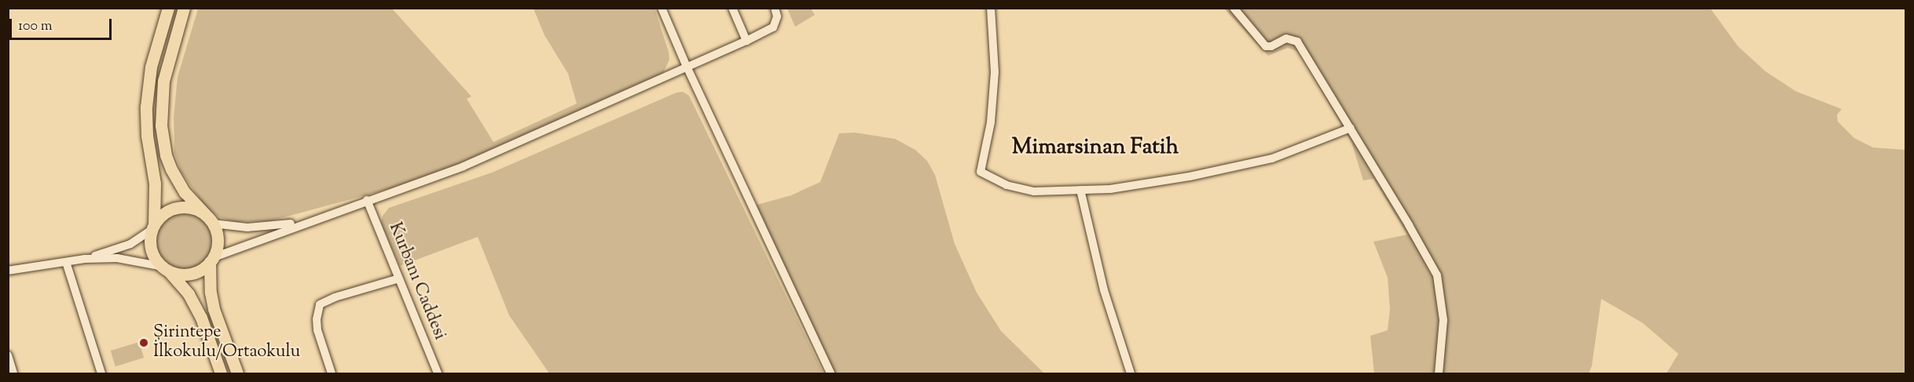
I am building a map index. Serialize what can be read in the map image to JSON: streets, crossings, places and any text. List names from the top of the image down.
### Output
{
  "streets": {
    "street": ["Kurbanı Caddesi"]
  },
  "districts": ["Mimarsinan Fatih"],
  "places": ["Şirintepe İlkokulu/Ortaokulu"],
  "scale_bar": "100 m"
}
